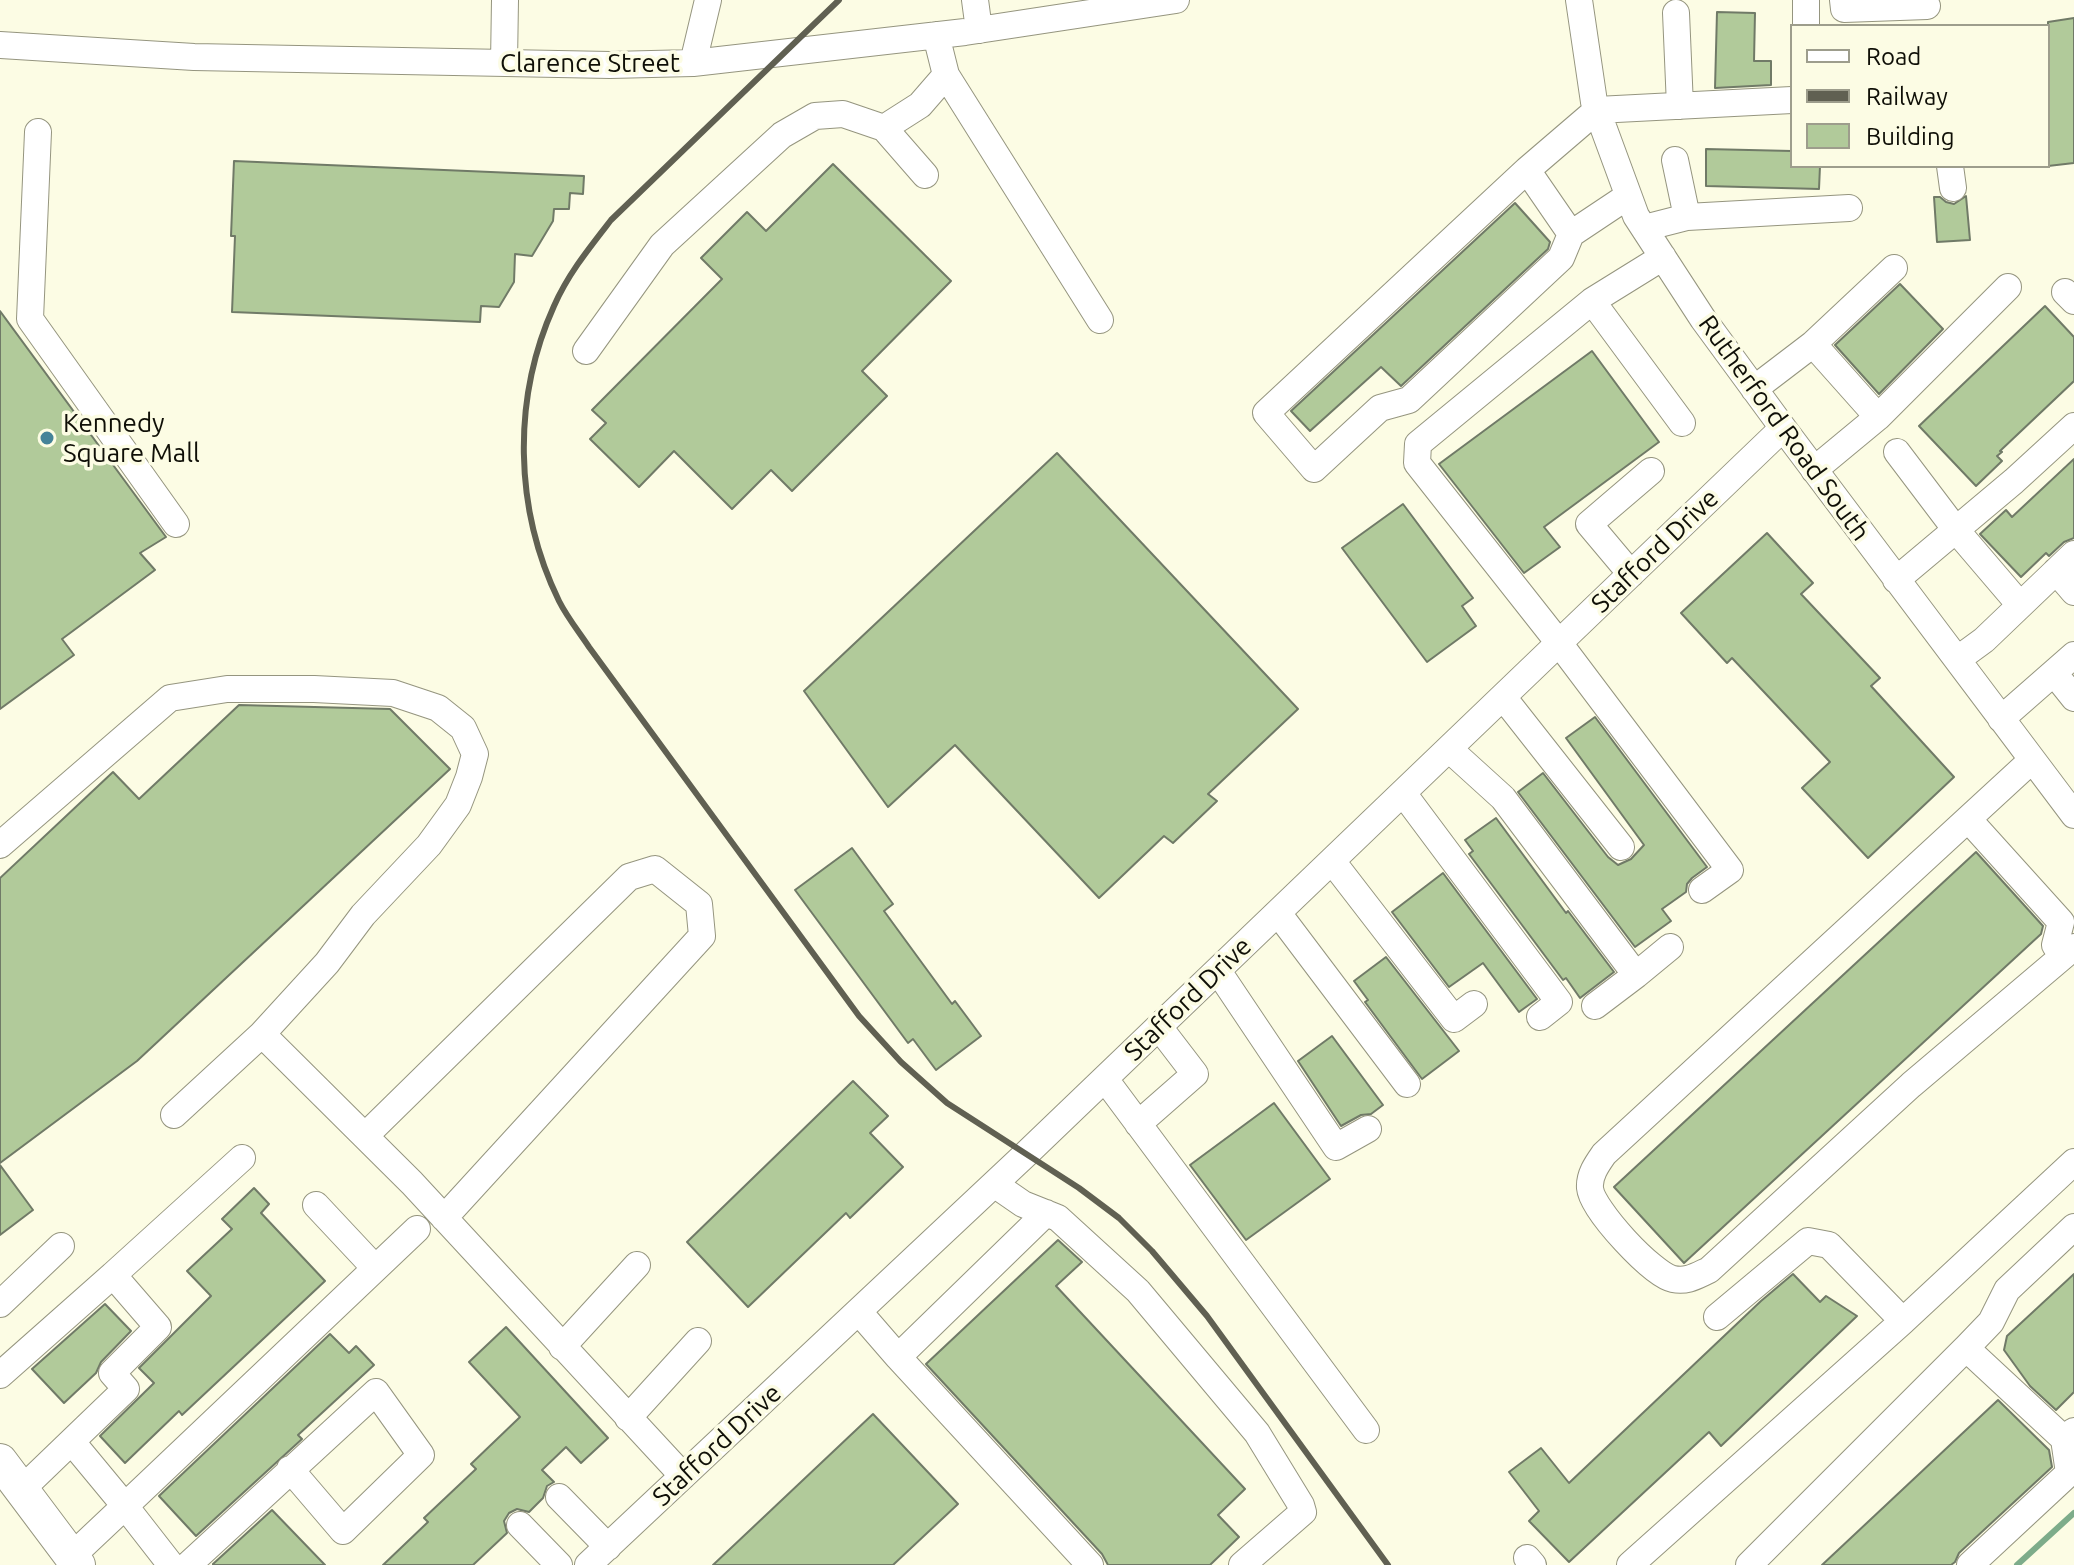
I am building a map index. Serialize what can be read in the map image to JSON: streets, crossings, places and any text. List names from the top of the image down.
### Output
{
  "streets": {
    "street": ["Clarence Street", "Rutherford Road South", "Stafford Drive"]
  },
  "crossings": [
    ["Rutherford Road South", "Stafford Drive"]
  ],
  "places": ["Kennedy Square Mall"],
  "legend": ["Road", "Railway", "Building"]
}
